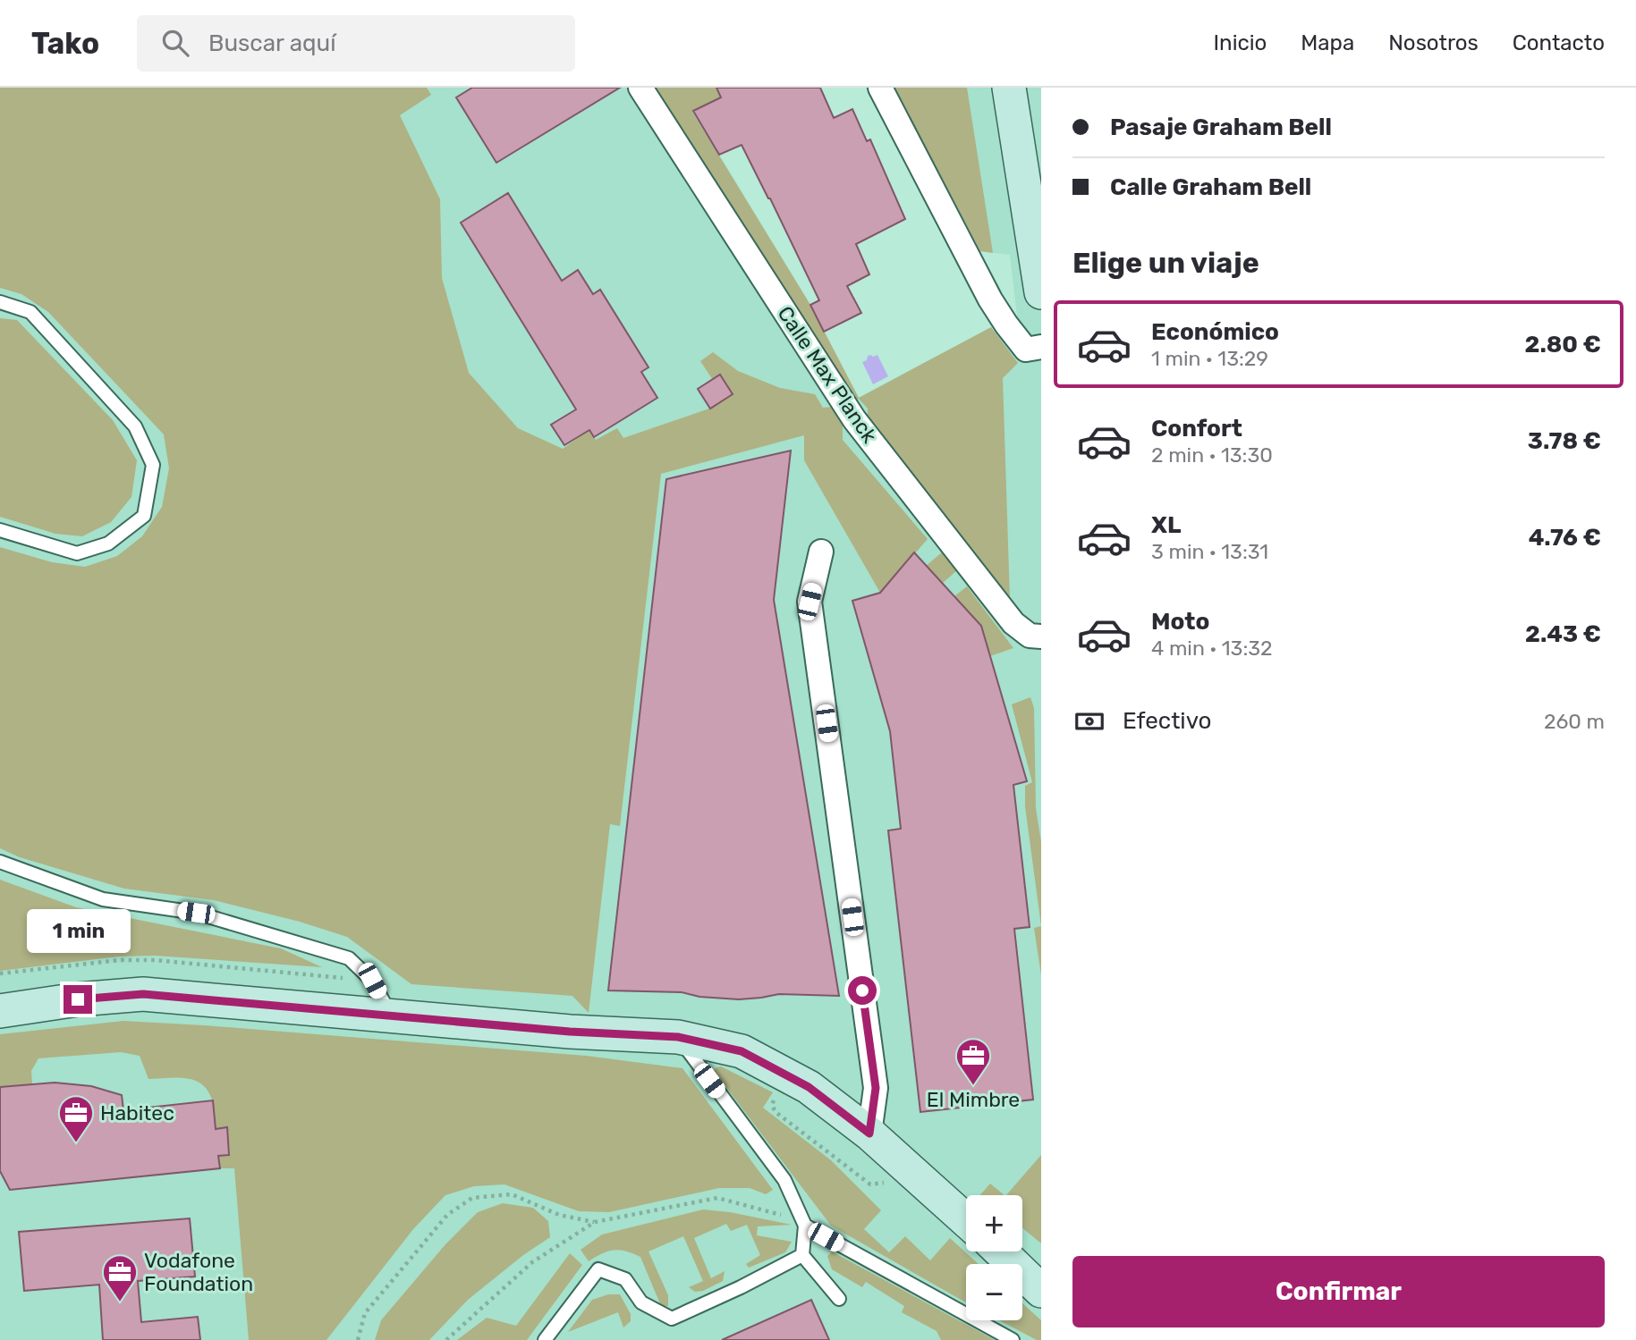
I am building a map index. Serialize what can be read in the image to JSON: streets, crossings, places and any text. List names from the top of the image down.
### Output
{
  "streets": {
    "street": ["Calle Max Planck"]
  },
  "places": {
    "office": ["El Mimbre", "Habitec", "Vodafone Foundation"]
  },
  "page": {
    "header": "Tako",
    "search": "Buscar aquí",
    "nav": [
      "Inicio",
      "Mapa",
      "Nosotros",
      "Contacto"
    ],
    "banner": ["Pasaje Graham Bell", "Calle Graham Bell"],
    "heading": "Elige un viaje",
    "list": [
      {
        "name": "Económico",
        "note": "1 min · 13:29",
        "value": "2.80 €"
      },
      {
        "name": "Confort",
        "note": "2 min · 13:30",
        "value": "3.78 €"
      },
      {
        "name": "XL",
        "note": "3 min · 13:31",
        "value": "4.76 €"
      },
      {
        "name": "Moto",
        "note": "4 min · 13:32",
        "value": "2.43 €"
      }
    ],
    "pay": ["Efectivo", "260 m"],
    "bubble": "1 min",
    "map_buttons": ["+", "−"],
    "buttons": "Confirmar"
  }
}
